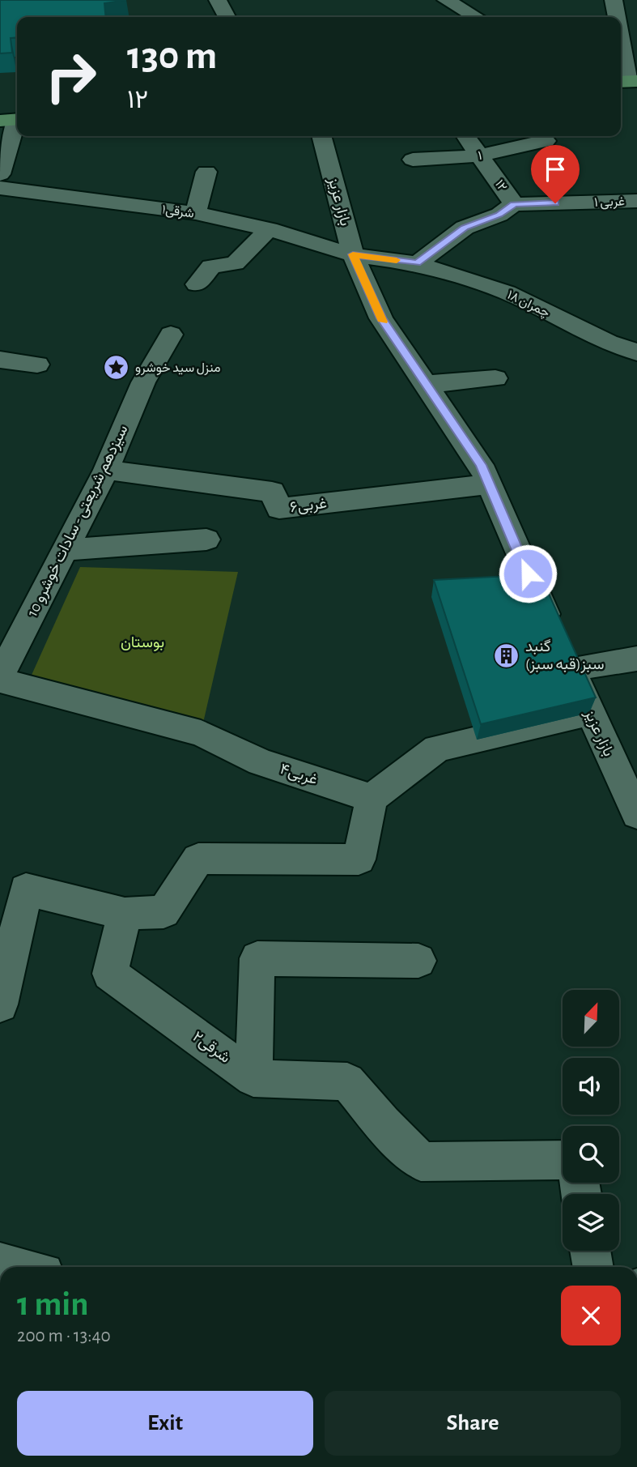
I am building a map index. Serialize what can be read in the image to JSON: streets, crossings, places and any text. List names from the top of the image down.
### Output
{
  "streets": {
    "street": [
      "۱",
      "۱۲",
      "بازار عزیز",
      "۱ غربی",
      "شرقی۱",
      "چمران ۱۸",
      "غربی۶",
      "سیزدهم شریعتی - سادات خوشرو 10",
      "غربی۴",
      "شرقی۲"
    ]
  },
  "crossings": [
    ["۱", "۱۲"],
    ["۱۲", "۱ غربی"],
    ["۱۲", "چمران ۱۸"],
    ["بازار عزیز", "شرقی۱"],
    ["بازار عزیز", "غربی۶"],
    ["غربی۶", "سیزدهم شریعتی - سادات خوشرو 10"],
    ["سیزدهم شریعتی - سادات خوشرو 10", "غربی۴"]
  ],
  "parks": ["بوستان"],
  "places": {
    "place": ["منزل سید خوشرو"],
    "building": ["گنبد سبز(قبه سبز)"]
  },
  "north": "top right",
  "page": {
    "turn": ["130 m", "۱۲"],
    "heading": ["1 min", "200 m · 13:40"],
    "buttons": ["Exit", "Share"]
  }
}
